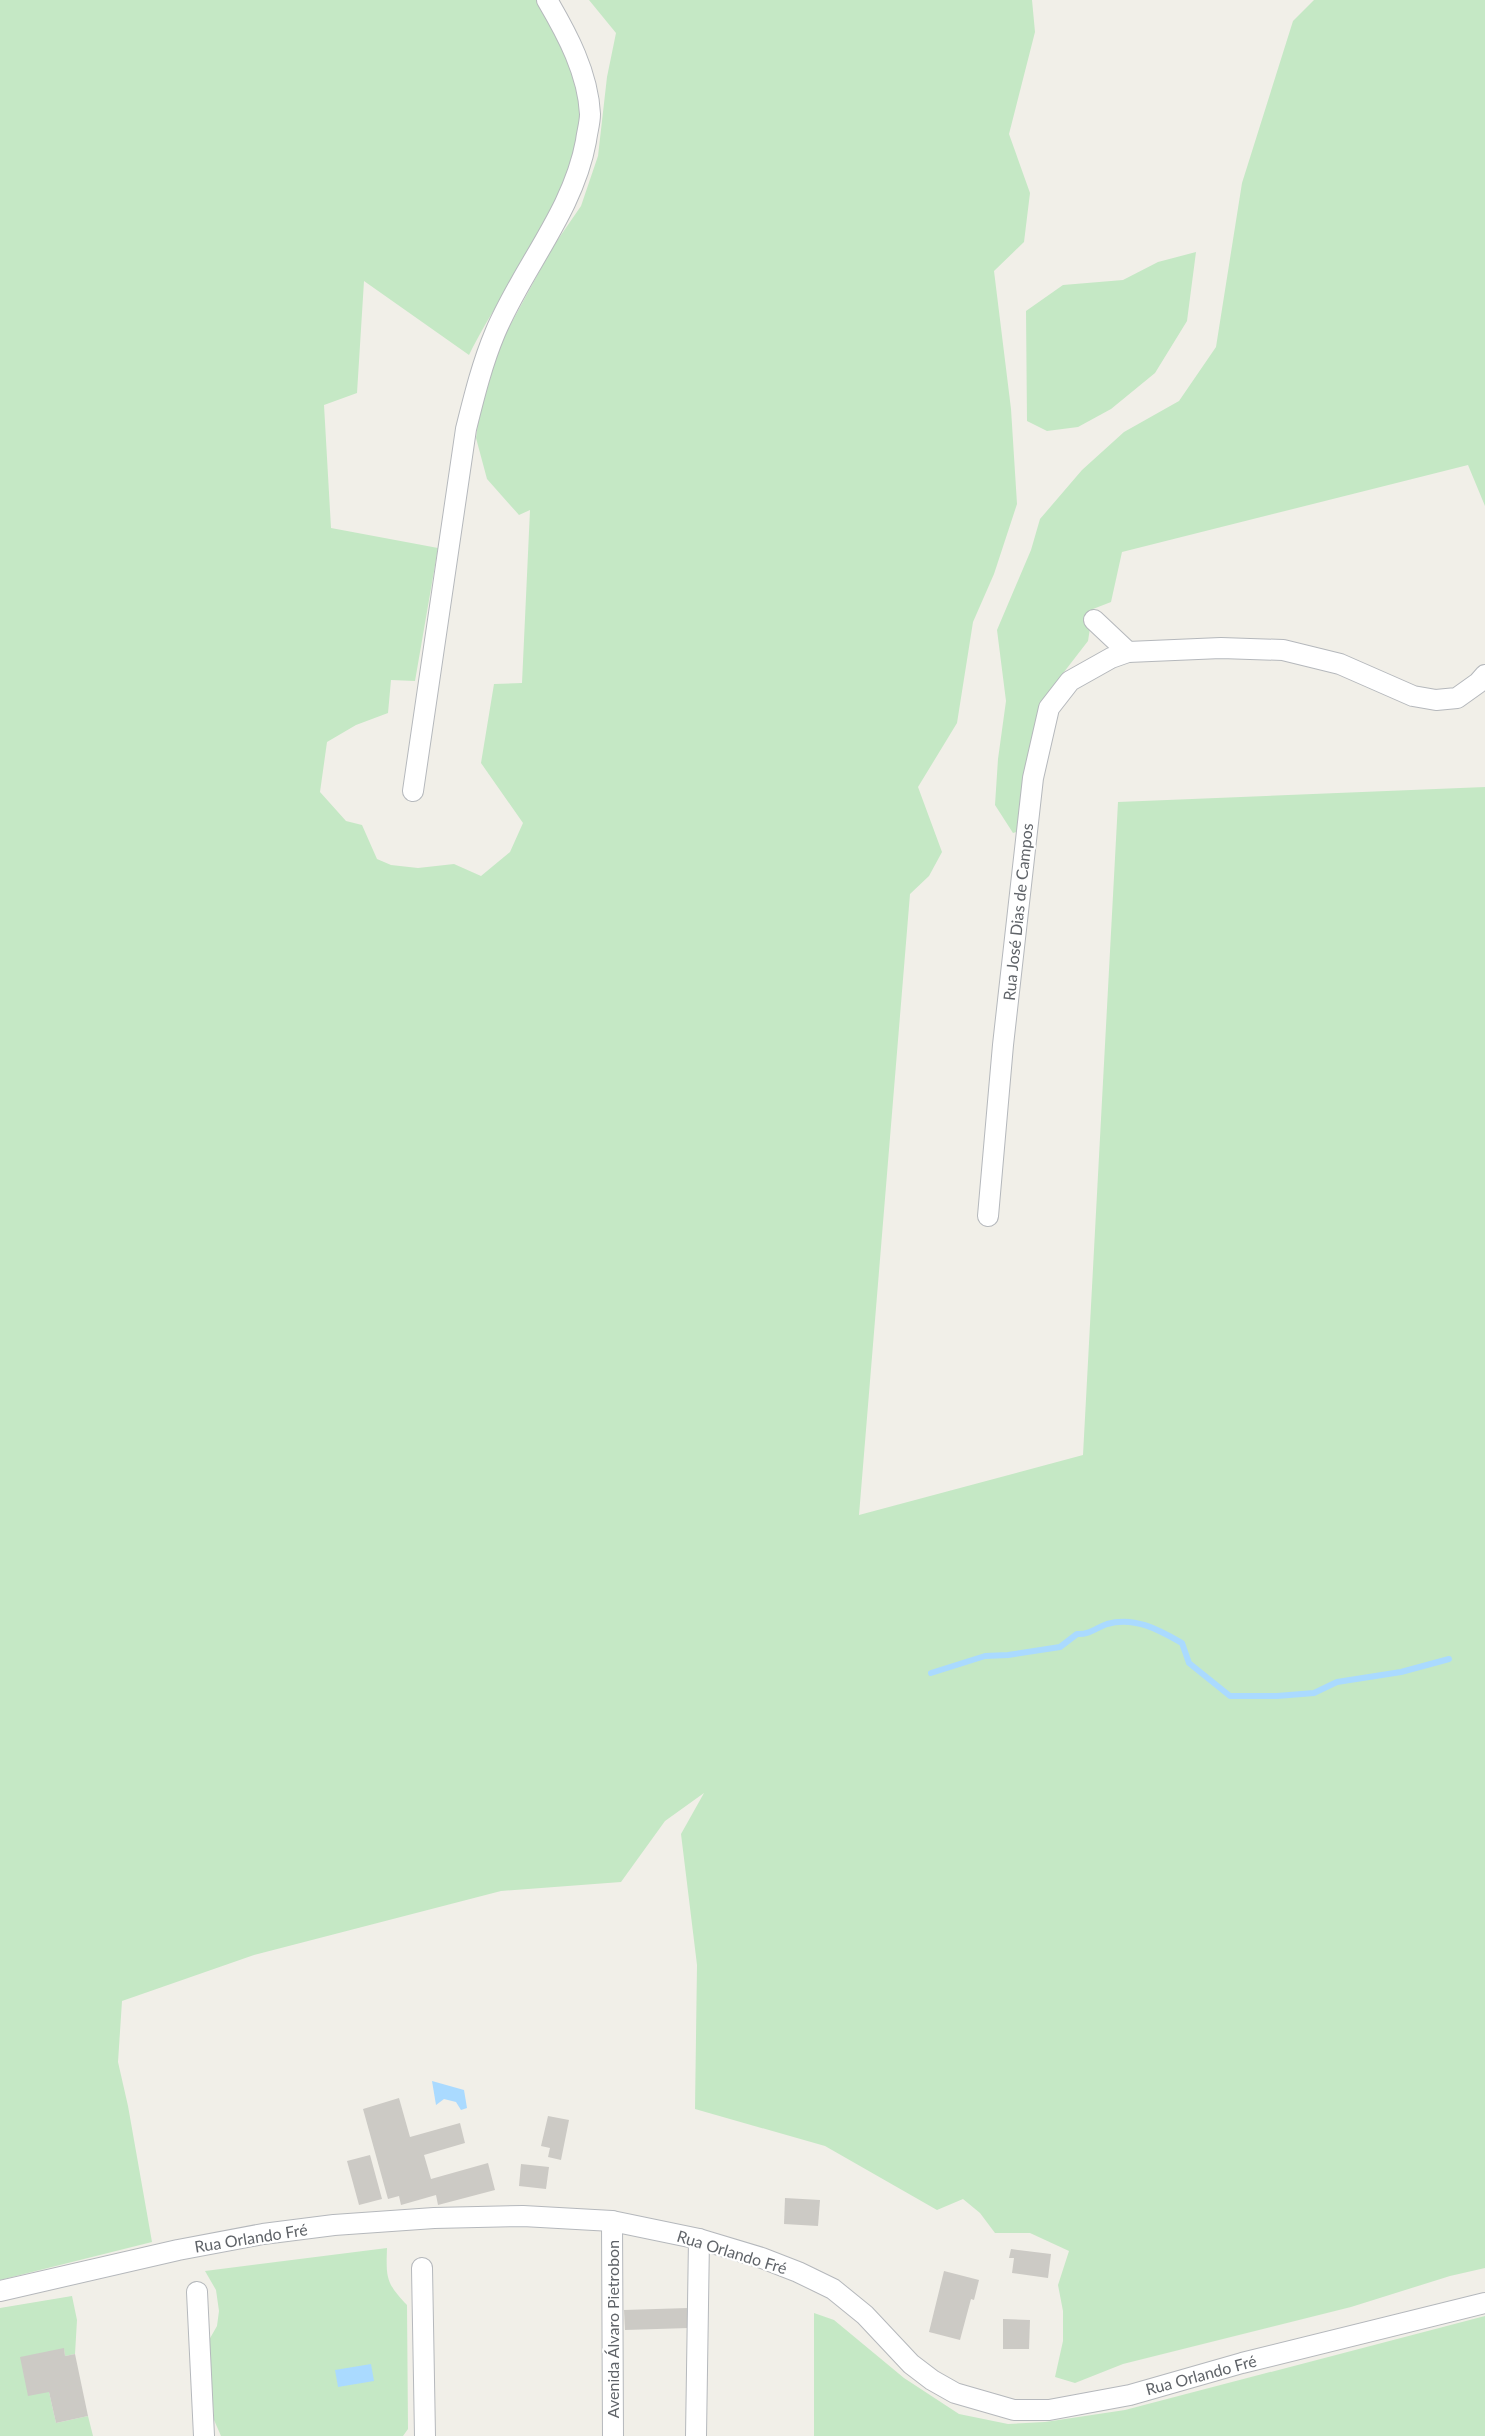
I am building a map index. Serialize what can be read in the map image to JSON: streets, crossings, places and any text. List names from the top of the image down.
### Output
{
  "streets": {
    "street": ["Rua José Dias de Campos", "Rua Orlando Fré", "Avenida Álvaro Pietrobon"]
  },
  "crossings": [
    ["Rua Orlando Fré", "Avenida Álvaro Pietrobon"]
  ]
}
